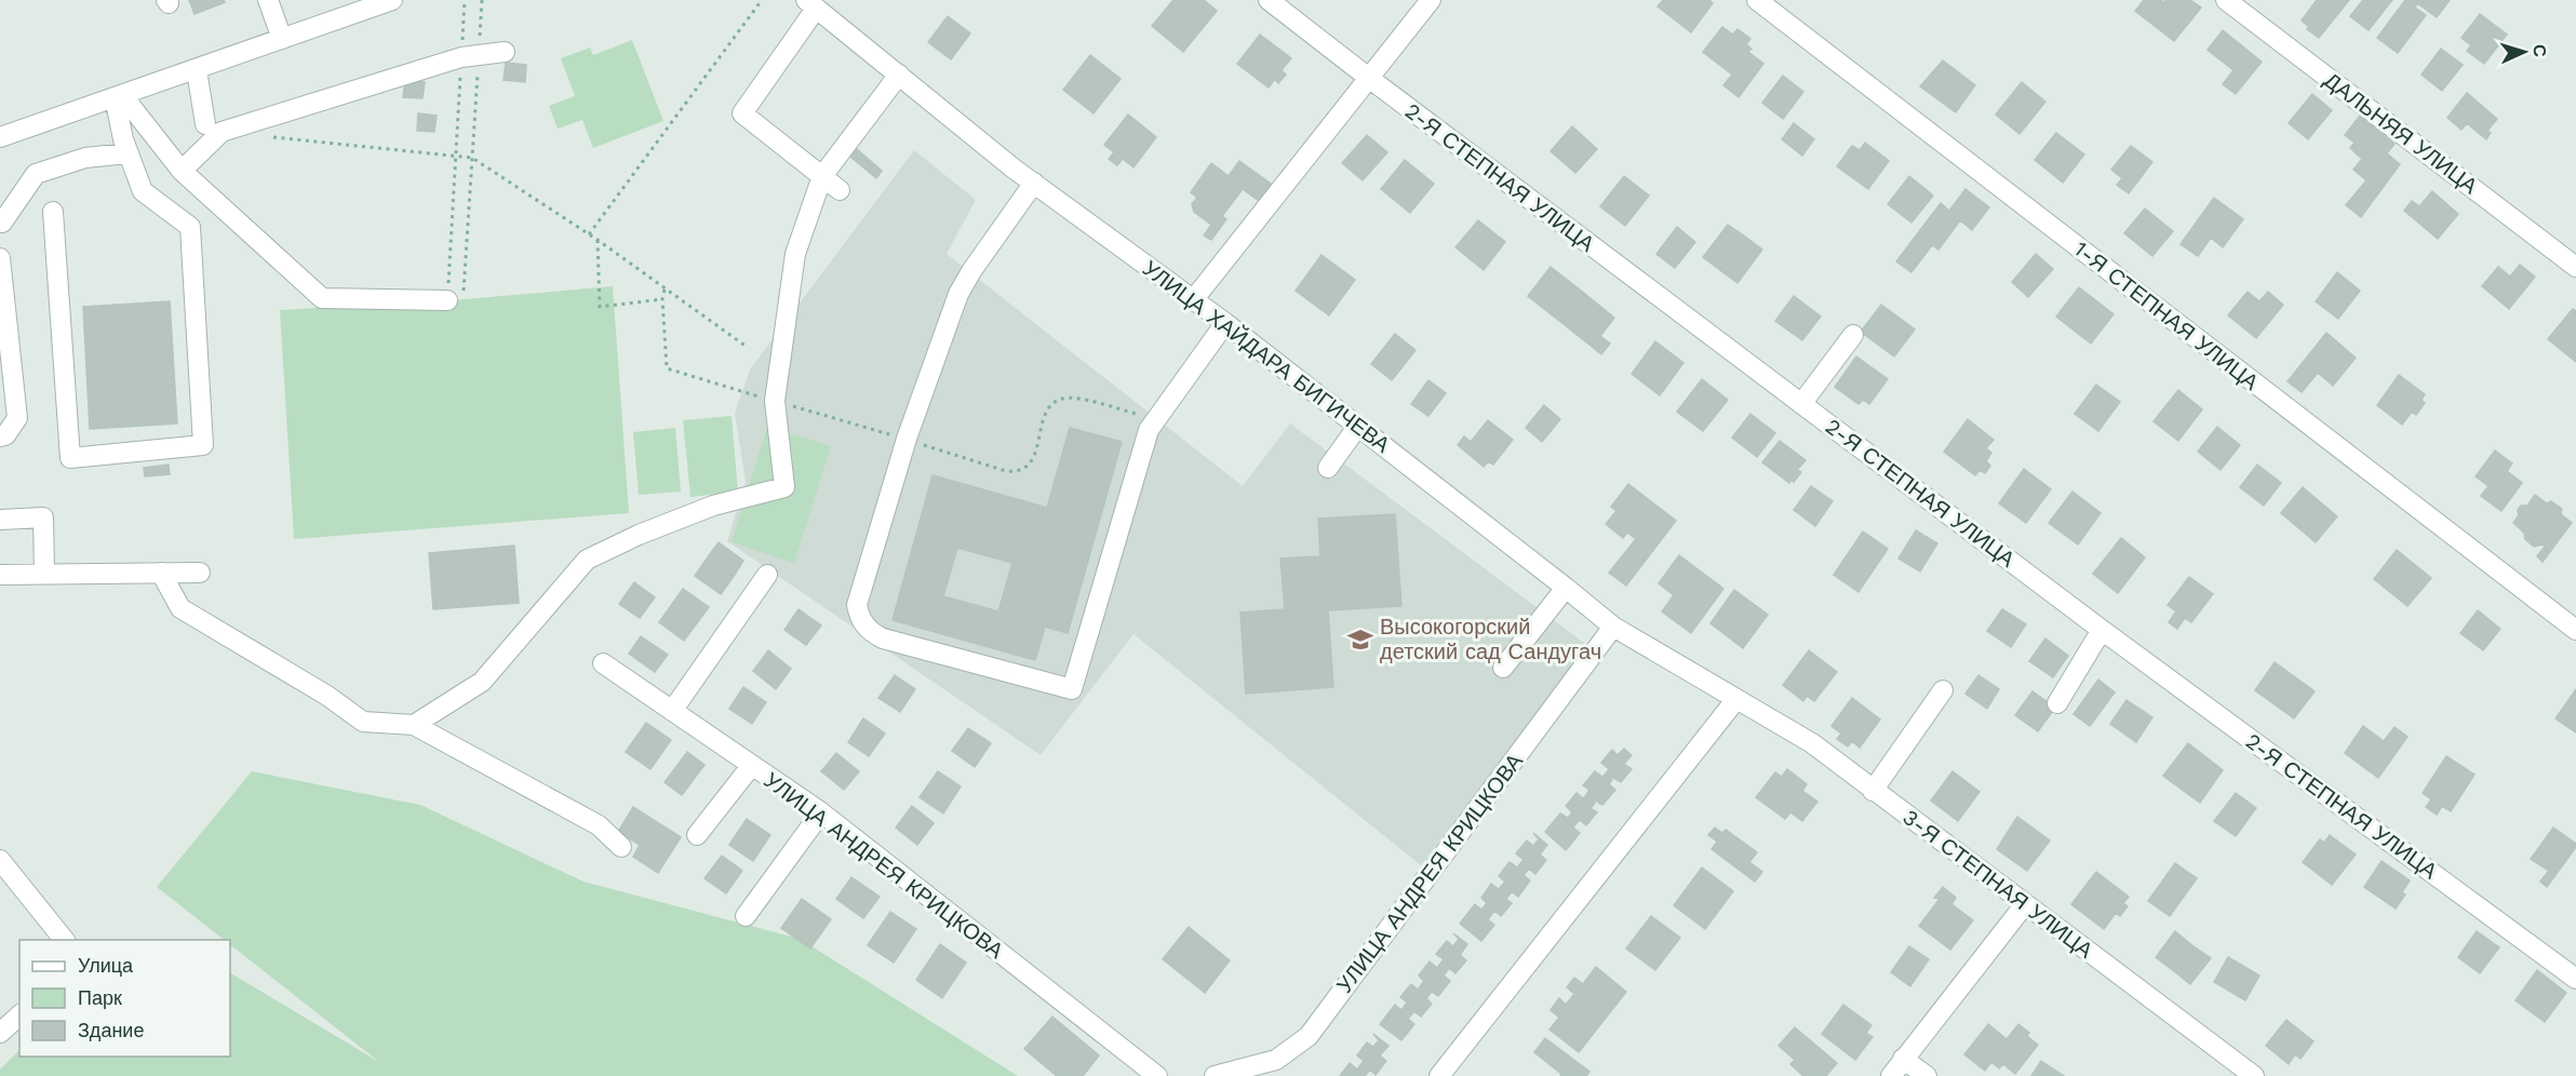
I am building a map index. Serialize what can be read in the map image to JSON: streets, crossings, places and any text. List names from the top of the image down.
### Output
{
  "streets": {
    "street": [
      "ДАЛЬНЯЯ УЛИЦА",
      "2-Я СТЕПНАЯ УЛИЦА",
      "1-Я СТЕПНАЯ УЛИЦА",
      "УЛИЦА ХАЙДАРА БИГИЧЕВА",
      "УЛИЦА АНДРЕЯ КРИЦКОВА",
      "3-Я СТЕПНАЯ УЛИЦА"
    ]
  },
  "crossings": [
    ["УЛИЦА ХАЙДАРА БИГИЧЕВА", "УЛИЦА АНДРЕЯ КРИЦКОВА"],
    ["УЛИЦА ХАЙДАРА БИГИЧЕВА", "3-Я СТЕПНАЯ УЛИЦА"]
  ],
  "places": {
    "school or university": ["Высокогорский детский сад Сандугач"]
  },
  "legend": ["Улица", "Парк", "Здание"],
  "north": "right"
}
